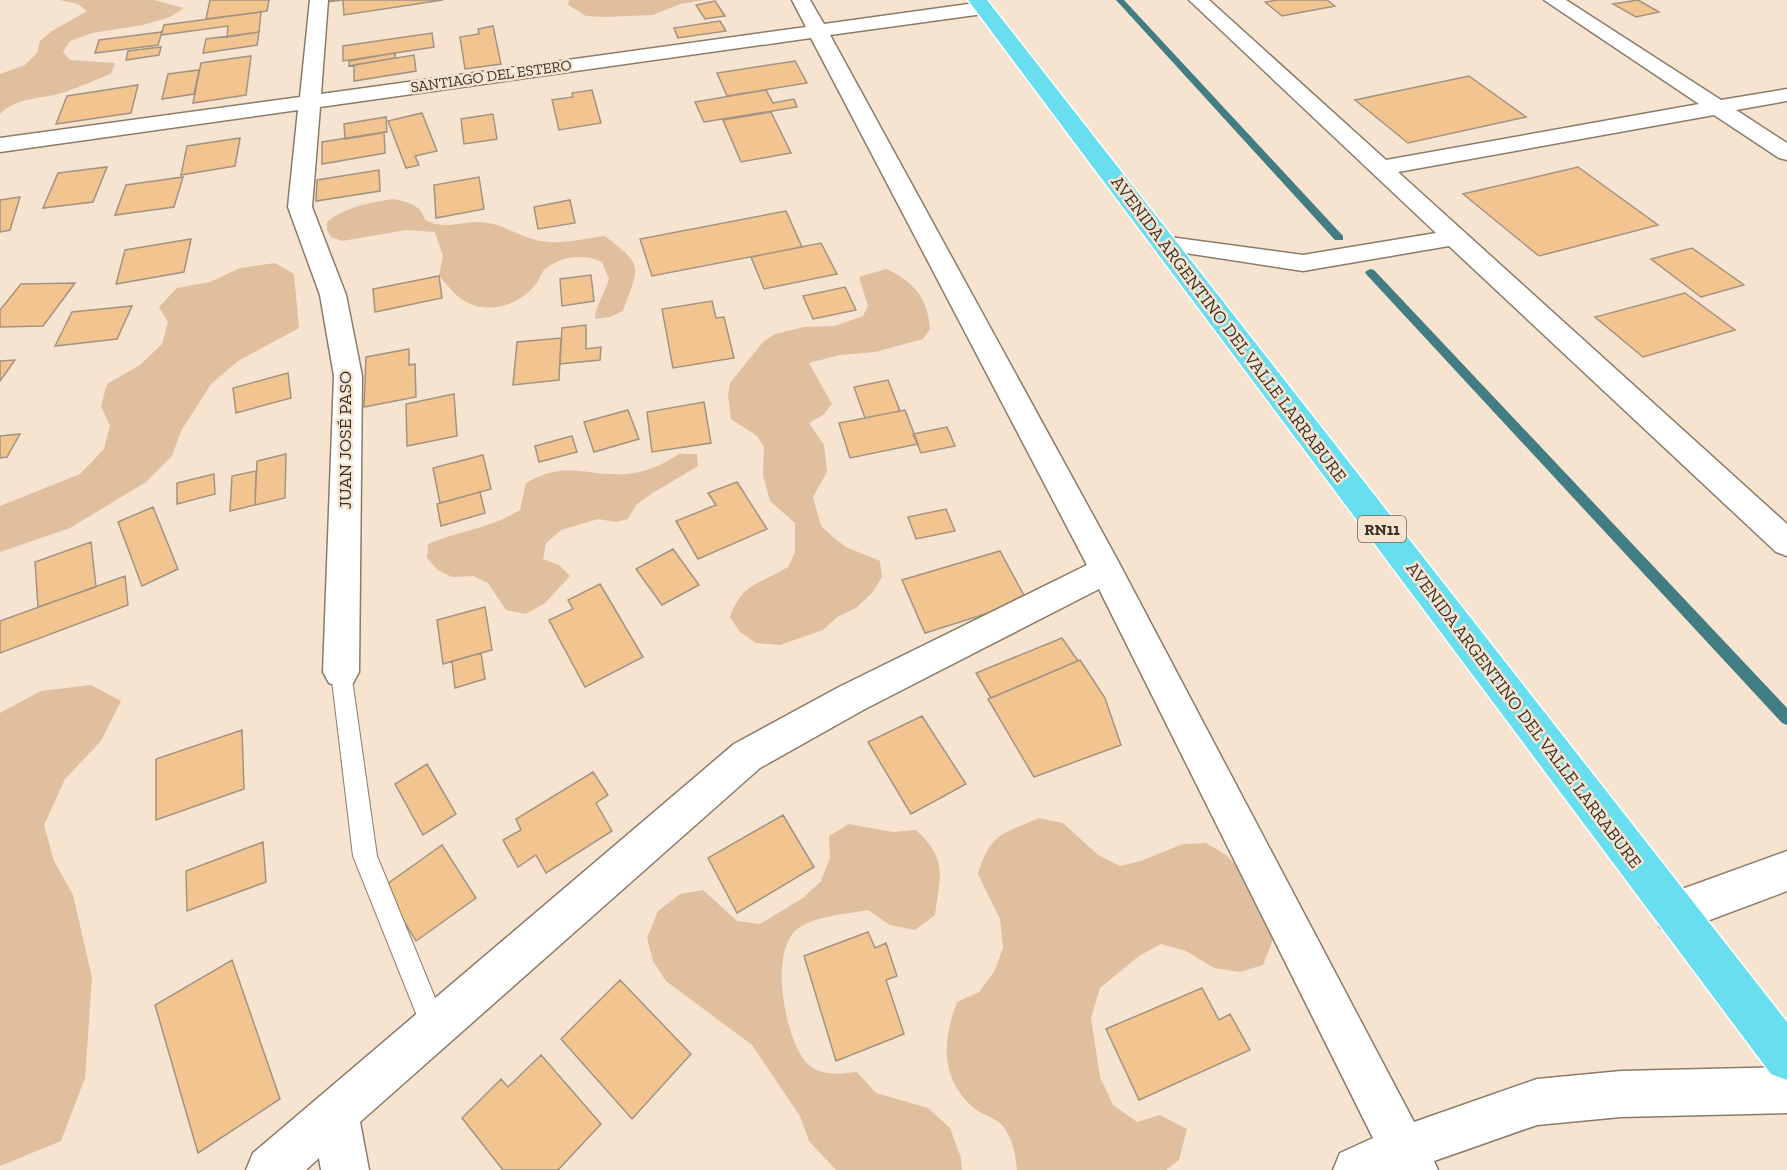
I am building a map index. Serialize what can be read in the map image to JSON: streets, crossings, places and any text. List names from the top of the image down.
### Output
{
  "streets": {
    "highway": ["AVENIDA ARGENTINO DEL VALLE LARRABURE", "RN11"],
    "street": ["SANTIAGO DEL ESTERO", "JUAN JOSÉ PASO"]
  },
  "crossings": [
    ["SANTIAGO DEL ESTERO", "AVENIDA ARGENTINO DEL VALLE LARRABURE"],
    ["SANTIAGO DEL ESTERO", "JUAN JOSÉ PASO"]
  ]
}
